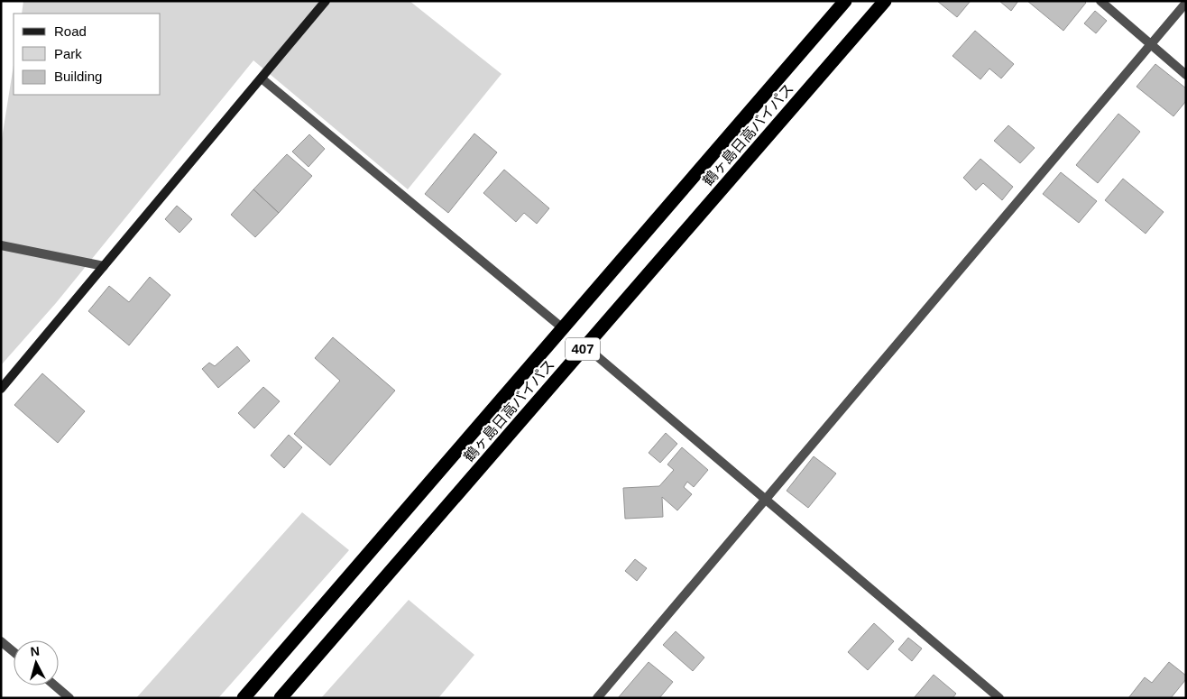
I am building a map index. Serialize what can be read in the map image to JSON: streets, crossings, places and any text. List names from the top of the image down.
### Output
{
  "streets": {
    "highway": ["鶴ヶ島日高バイパス", "407"]
  },
  "legend": ["Road", "Park", "Building"],
  "north": "top"
}
